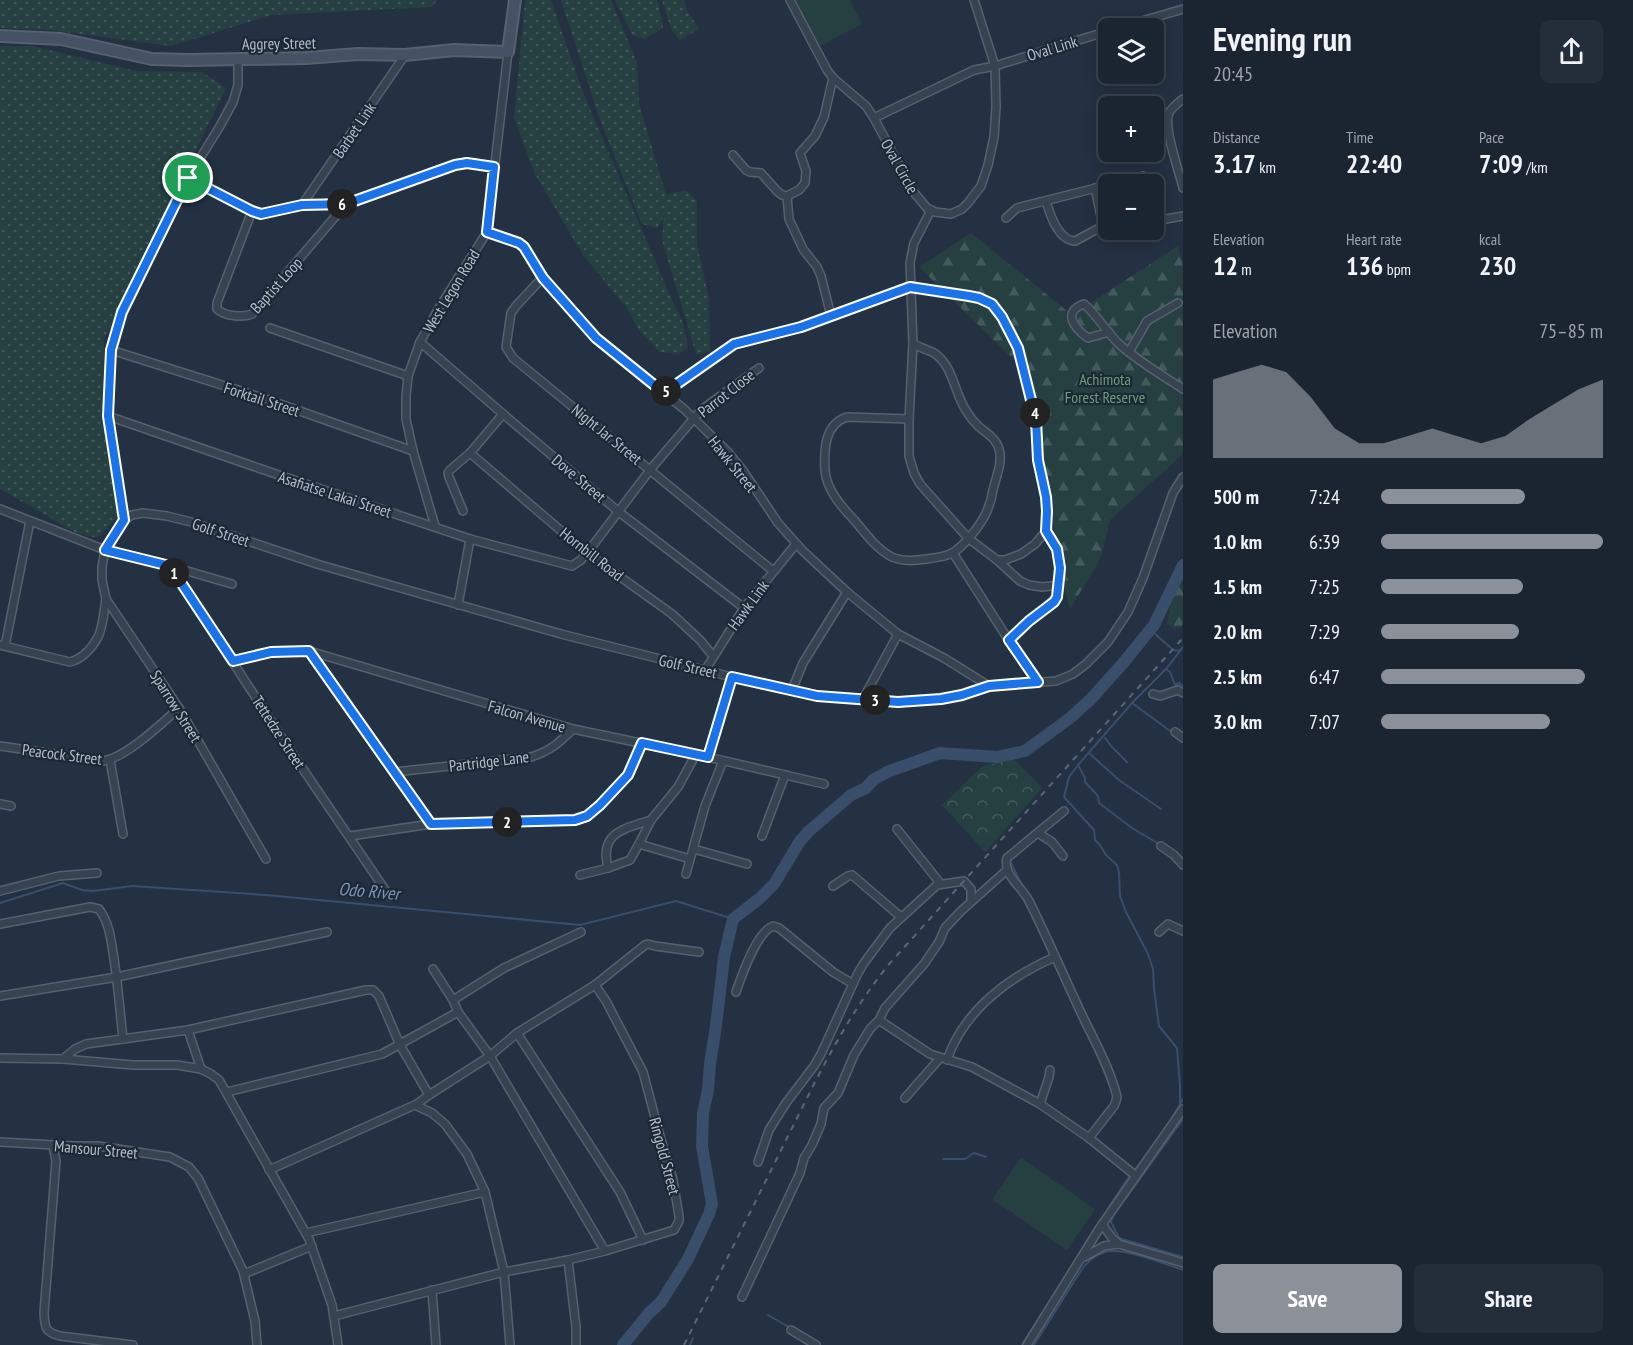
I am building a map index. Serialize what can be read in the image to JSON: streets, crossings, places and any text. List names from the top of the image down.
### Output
{
  "streets": {
    "main road": ["Aggrey Street"],
    "street": [
      "Oval Link",
      "Barbet Link",
      "Oval Circle",
      "Baptist Loop",
      "West Legon Road",
      "Parrot Close",
      "Forktail Street",
      "Night Jar Street",
      "Hawk Street",
      "Dove Street",
      "Asafiatse Lakai Street",
      "Golf Street",
      "Hornbill Road",
      "Hawk Link",
      "Sparrow Street",
      "Falcon Avenue",
      "Tettedze Street",
      "Peacock Street",
      "Partridge Lane",
      "Mansour Street",
      "Ringold Street"
    ]
  },
  "crossings": [
    ["Aggrey Street", "Barbet Link"],
    ["Aggrey Street", "West Legon Road"],
    ["Oval Link", "Oval Circle"],
    ["West Legon Road", "Forktail Street"],
    ["West Legon Road", "Hawk Street"],
    ["West Legon Road", "Dove Street"],
    ["West Legon Road", "Asafiatse Lakai Street"],
    ["Parrot Close", "Night Jar Street"],
    ["Parrot Close", "Hawk Street"],
    ["Parrot Close", "Dove Street"],
    ["Parrot Close", "Asafiatse Lakai Street"],
    ["Parrot Close", "Hornbill Road"],
    ["Night Jar Street", "Hawk Street"],
    ["Night Jar Street", "Hawk Link"],
    ["Hawk Street", "Golf Street"],
    ["Hawk Street", "Hawk Link"],
    ["Dove Street", "Hawk Link"],
    ["Asafiatse Lakai Street", "Hornbill Road"],
    ["Golf Street", "Hawk Link"],
    ["Hornbill Road", "Hawk Link"],
    ["Sparrow Street", "Peacock Street"],
    ["Falcon Avenue", "Tettedze Street"],
    ["Falcon Avenue", "Partridge Lane"]
  ],
  "water": ["Odo River"],
  "parks": ["Achimota Forest Reserve"],
  "page": {
    "heading": ["Evening run", "20:45"],
    "map_buttons": ["+", "−"],
    "stats": [
      ["Distance", "3.17 km"],
      ["Time", "22:40"],
      ["Pace", "7:09 /km"],
      ["Elevation", "12 m"],
      ["Heart rate", "136 bpm"],
      ["kcal", "230"]
    ],
    "pins": [
      "6",
      "5",
      "4",
      "1",
      "3",
      "2"
    ],
    "chart": ["Elevation", "75–85 m"],
    "list": [
      {
        "name": "500 m",
        "note": "7:24"
      },
      {
        "name": "1.0 km",
        "note": "6:39"
      },
      {
        "name": "1.5 km",
        "note": "7:25"
      },
      {
        "name": "2.0 km",
        "note": "7:29"
      },
      {
        "name": "2.5 km",
        "note": "6:47"
      },
      {
        "name": "3.0 km",
        "note": "7:07"
      }
    ],
    "buttons": ["Save", "Share"]
  }
}
